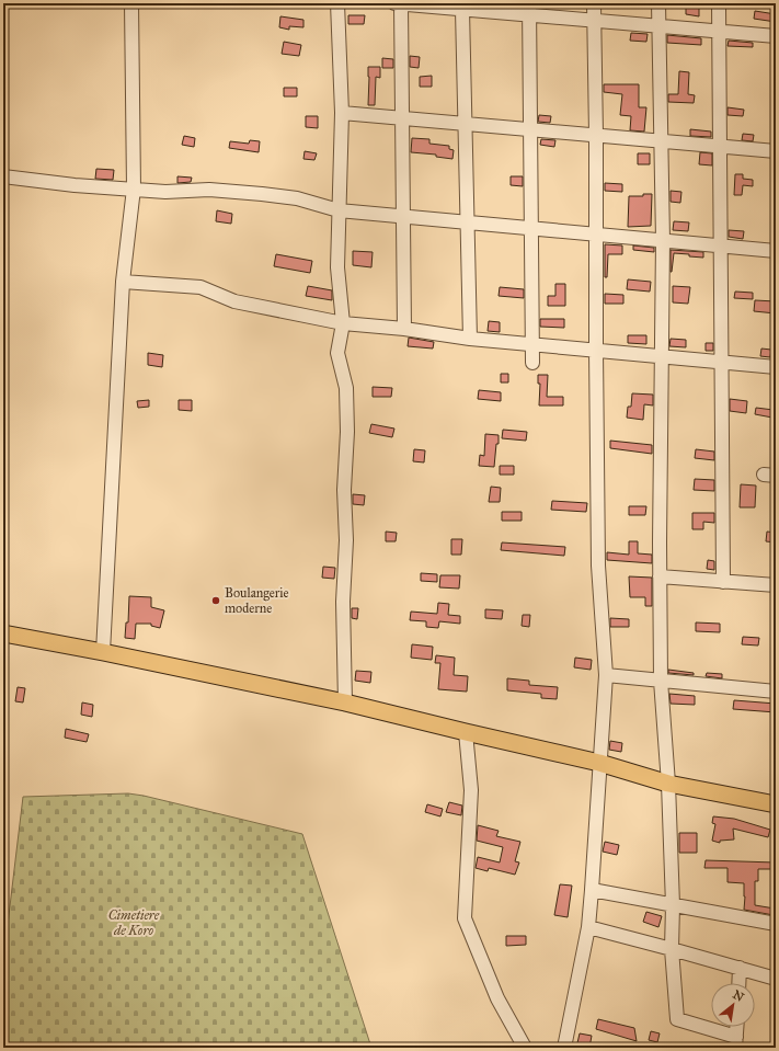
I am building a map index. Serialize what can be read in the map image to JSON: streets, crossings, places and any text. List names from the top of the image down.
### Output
{
  "parks": ["Cimetiere de Koro"],
  "places": ["Boulangerie moderne"],
  "north": "top right"
}
